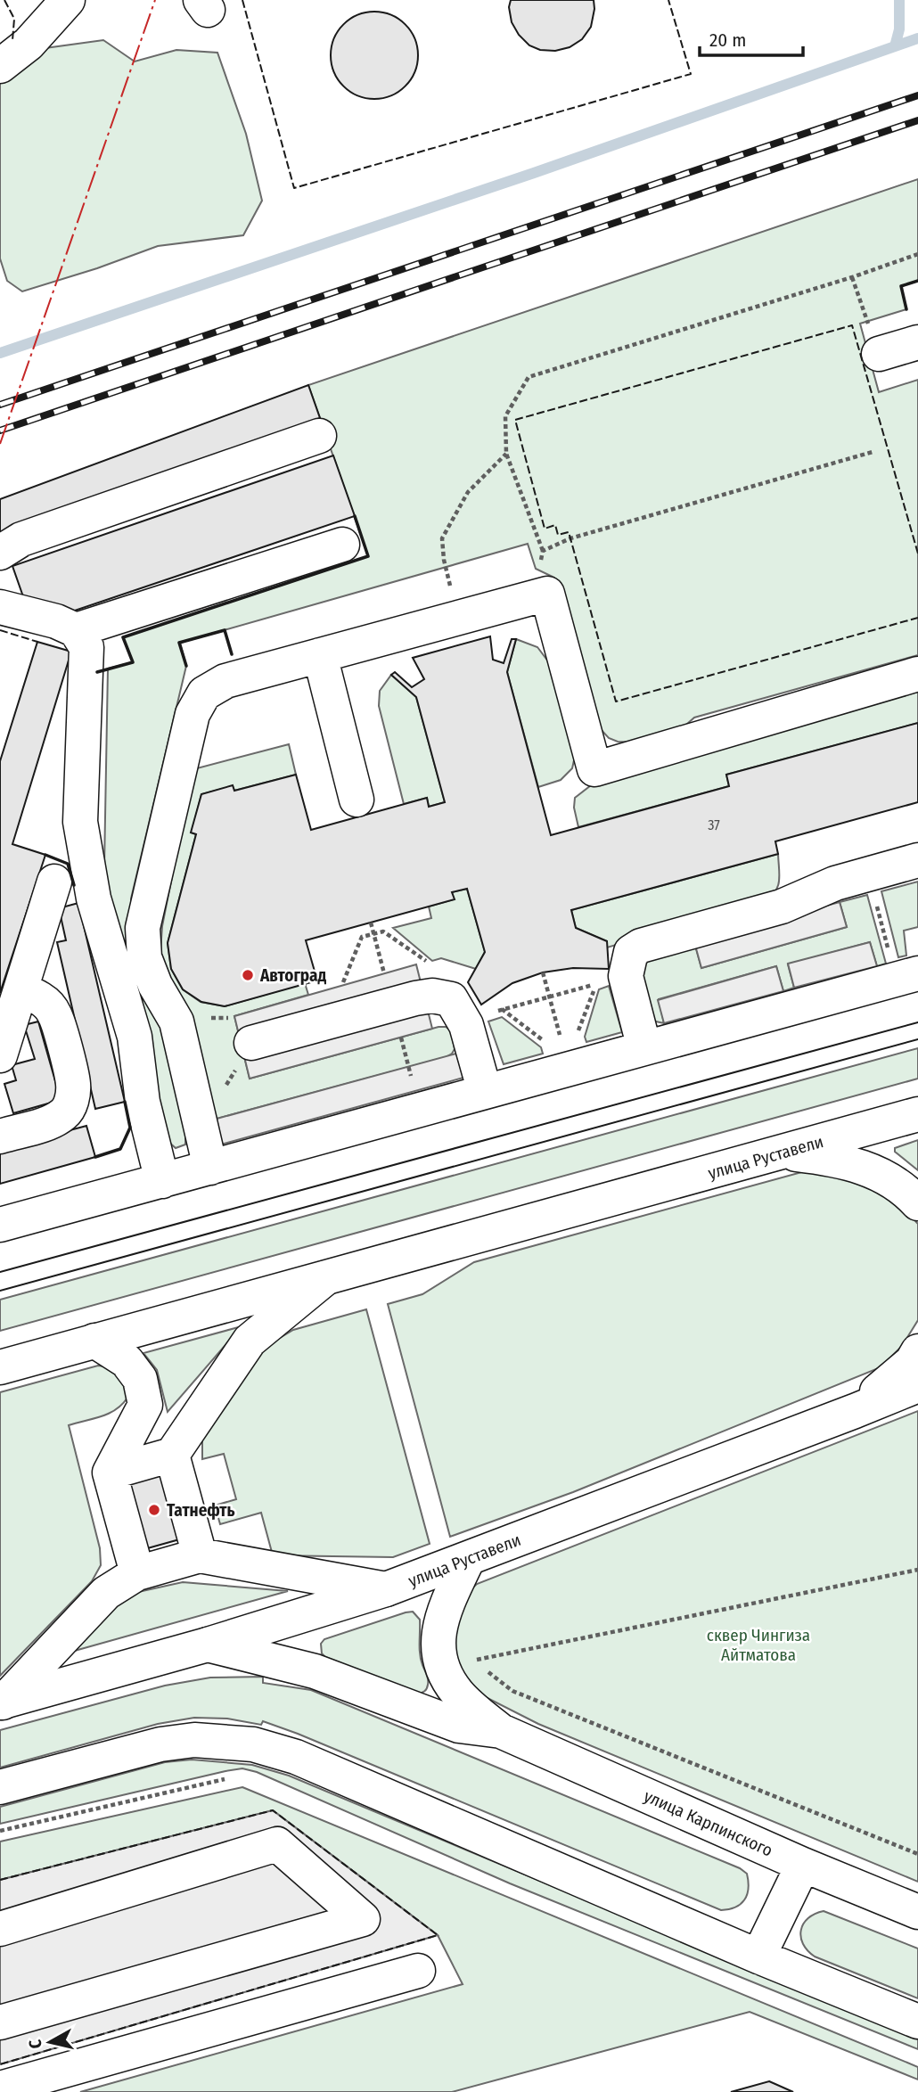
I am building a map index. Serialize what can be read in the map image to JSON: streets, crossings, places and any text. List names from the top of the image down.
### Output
{
  "streets": {
    "street": ["улица Руставели", "улица Карпинского"]
  },
  "crossings": [
    ["улица Руставели", "улица Карпинского"]
  ],
  "parks": ["сквер Чингиза Айтматова"],
  "places": ["Автоград", "Татнефть"],
  "house_numbers": ["37"],
  "scale_bar": "20 m",
  "north": "left"
}
